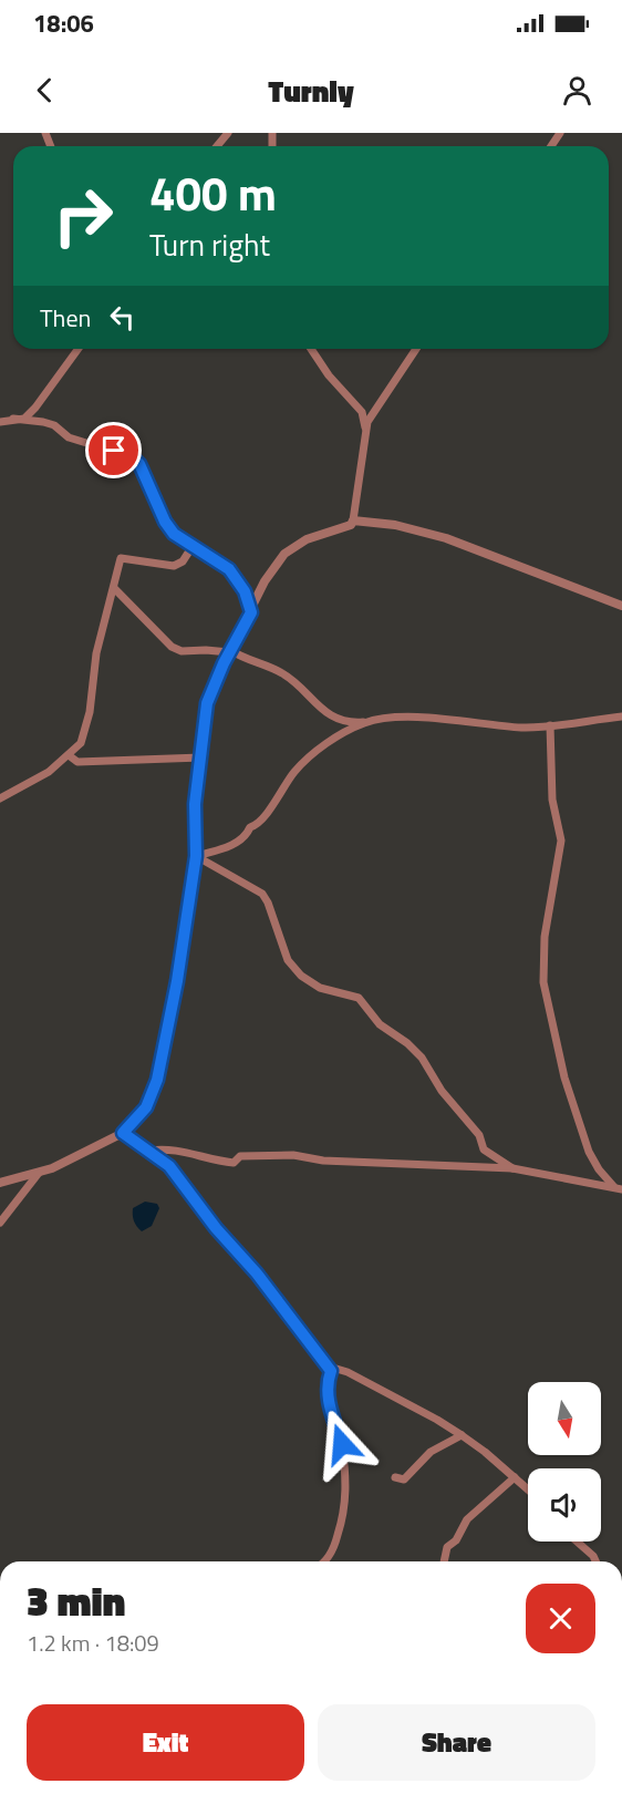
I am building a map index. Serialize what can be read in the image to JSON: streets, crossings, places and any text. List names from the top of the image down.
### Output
{
  "north": "bottom",
  "page": {
    "status": "18:06",
    "header": "Turnly",
    "turn": ["400 m", "Turn right"],
    "then": "Then",
    "heading": ["3 min", "1.2 km · 18:09"],
    "buttons": ["Exit", "Share"]
  }
}
